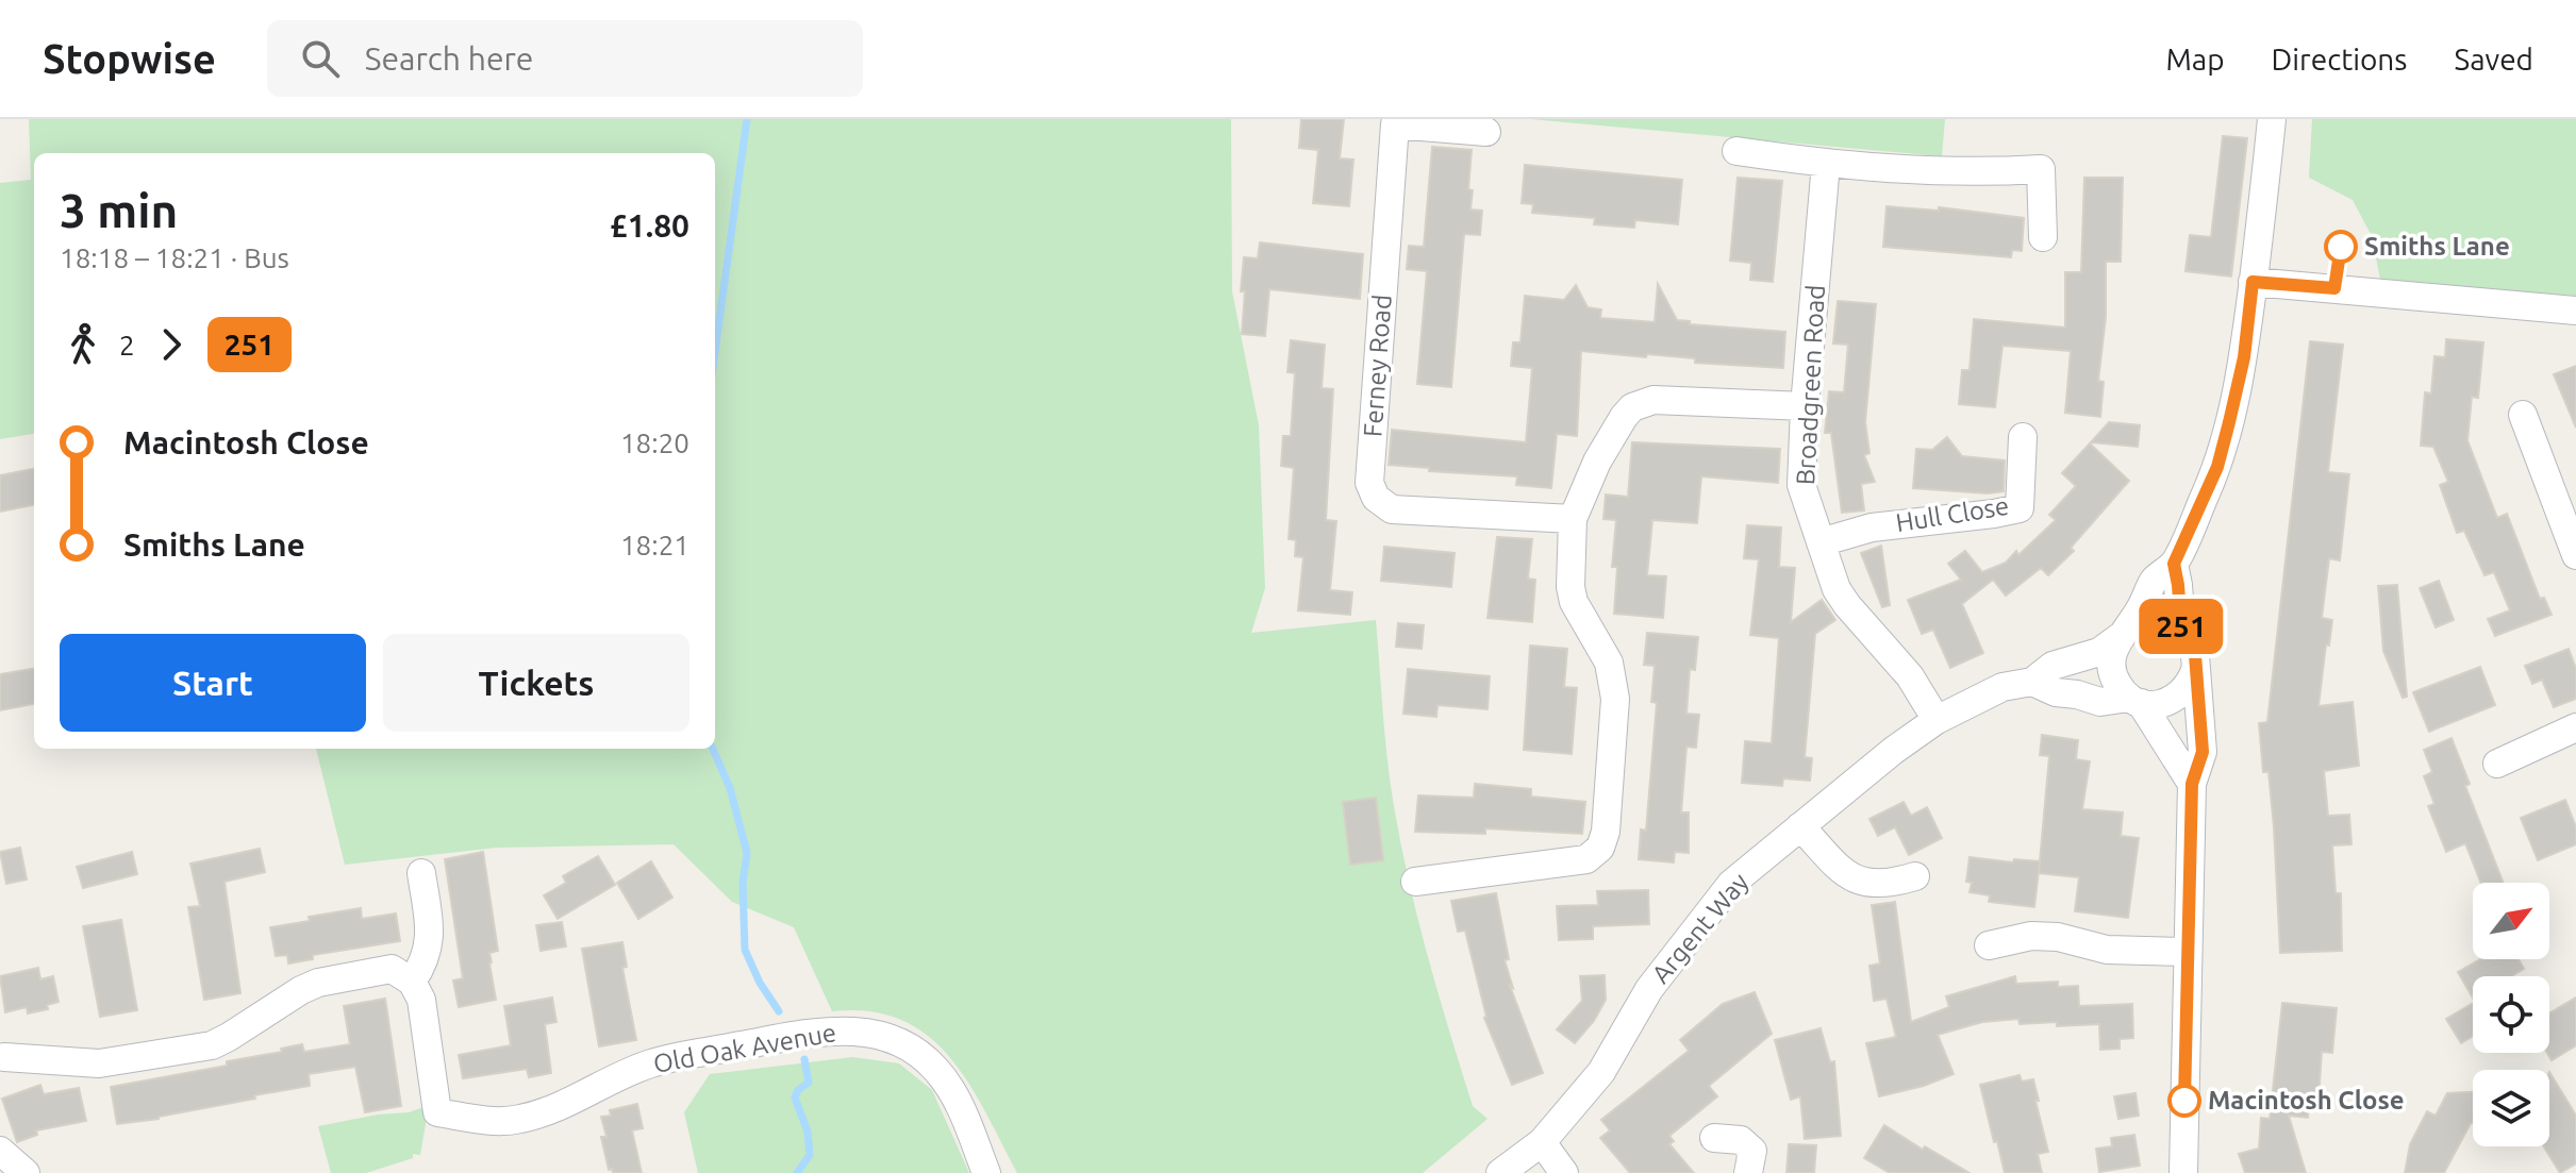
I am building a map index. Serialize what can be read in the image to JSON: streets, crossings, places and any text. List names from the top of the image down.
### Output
{
  "streets": {
    "street": [
      "Ferney Road",
      "Broadgreen Road",
      "Hull Close",
      "Argent Way",
      "Old Oak Avenue"
    ]
  },
  "crossings": [
    ["Broadgreen Road", "Hull Close"],
    ["Broadgreen Road", "Argent Way"]
  ],
  "places": ["Smiths Lane", "Macintosh Close"],
  "lines": ["bus line 251"],
  "north": "top right",
  "page": {
    "header": "Stopwise",
    "search": "Search here",
    "nav": ["Map", "Directions", "Saved"],
    "on_map": "251",
    "heading": ["3 min", "18:18 – 18:21 · Bus", "£1.80"],
    "legs": ["2", "251"],
    "list": [
      {
        "name": "Macintosh Close",
        "value": "18:20"
      },
      {
        "name": "Smiths Lane",
        "value": "18:21"
      }
    ],
    "buttons": ["Start", "Tickets"]
  }
}
